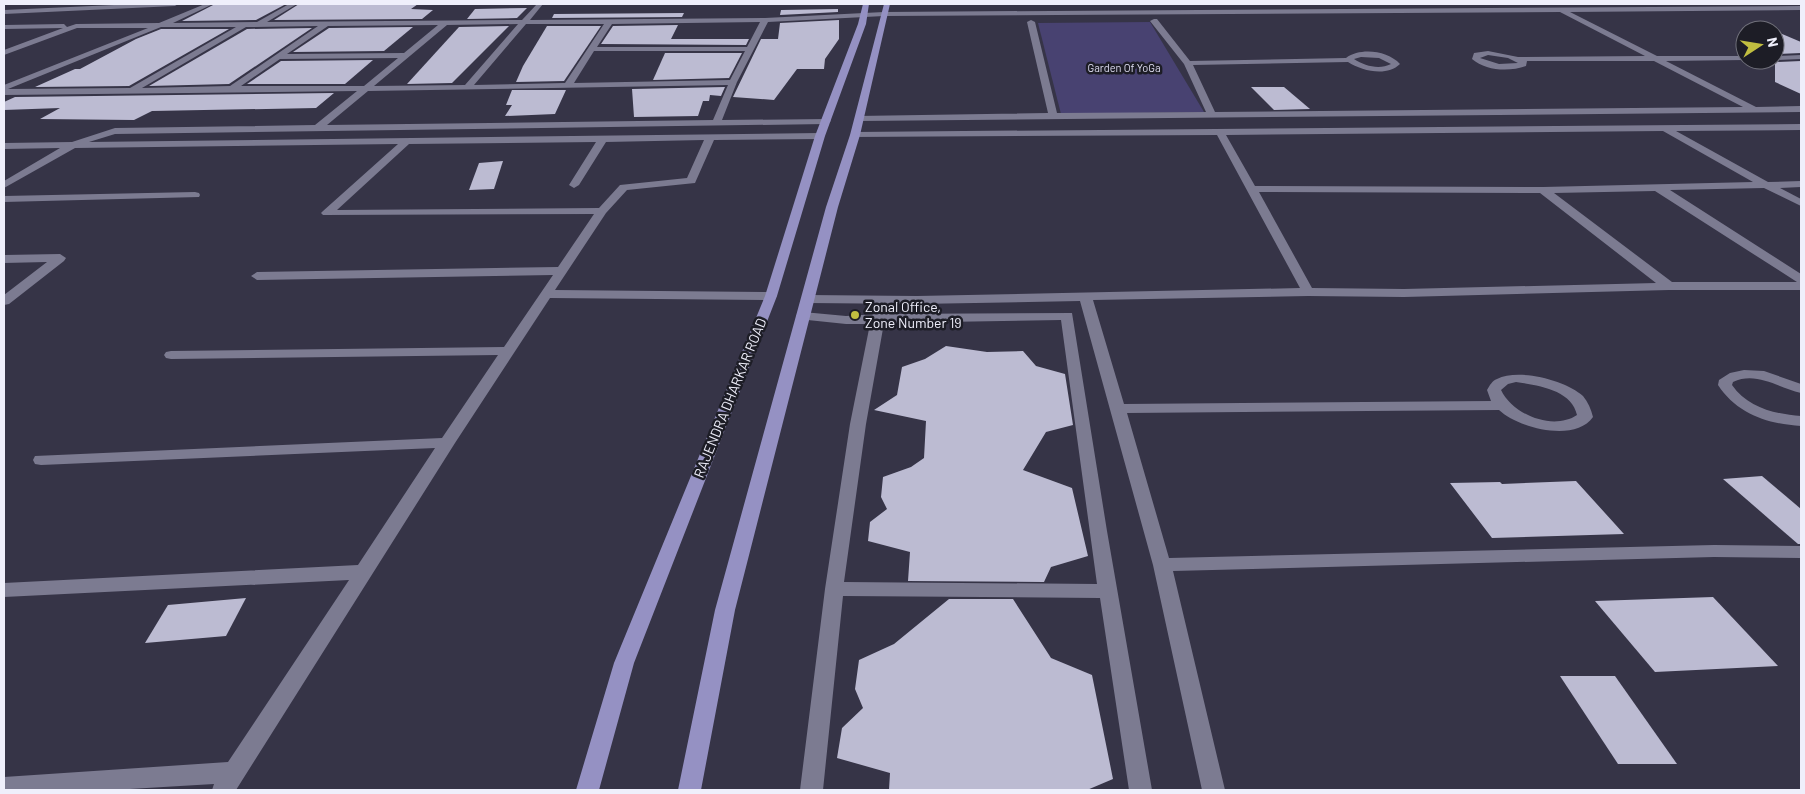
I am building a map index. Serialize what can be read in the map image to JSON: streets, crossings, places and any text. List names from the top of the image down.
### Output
{
  "streets": {
    "main road": ["RAJENDRA DHARKAR ROAD"]
  },
  "parks": ["Garden Of YoGa"],
  "places": ["Zonal Office, Zone Number 19"],
  "north": "right"
}
